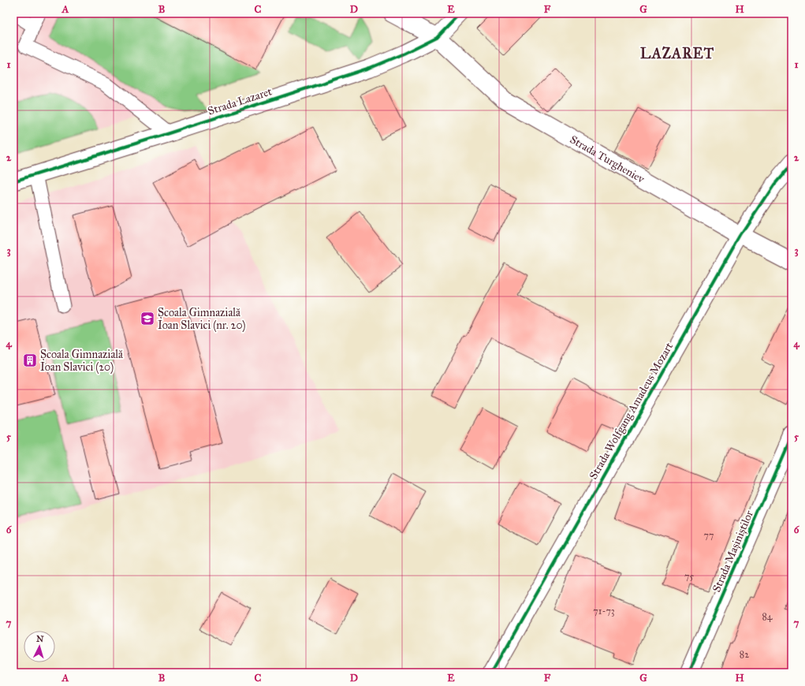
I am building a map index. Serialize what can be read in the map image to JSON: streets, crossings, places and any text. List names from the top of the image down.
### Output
{
  "streets": {
    "street": [
      "Strada Lazaret",
      "Strada Turgheniev",
      "Strada Wolfgang Amadeus Mozart",
      "Strada Mașiniștilor"
    ]
  },
  "crossings": [
    ["Strada Lazaret", "Strada Turgheniev"],
    ["Strada Turgheniev", "Strada Wolfgang Amadeus Mozart"]
  ],
  "districts": ["LAZARET"],
  "places": {
    "school or university": ["Școala Gimnazială Ioan Slavici (nr. 20)"],
    "building": ["Școala Gimnazială Ioan Slavici (20)"]
  },
  "house_numbers": [
    "77",
    "75",
    "71-73",
    "84",
    "82"
  ],
  "north": "top",
  "grid": {
    "columns": [
      "A",
      "B",
      "C",
      "D",
      "E",
      "F",
      "G",
      "H"
    ],
    "rows": [
      "1",
      "2",
      "3",
      "4",
      "5",
      "6",
      "7"
    ]
  }
}
